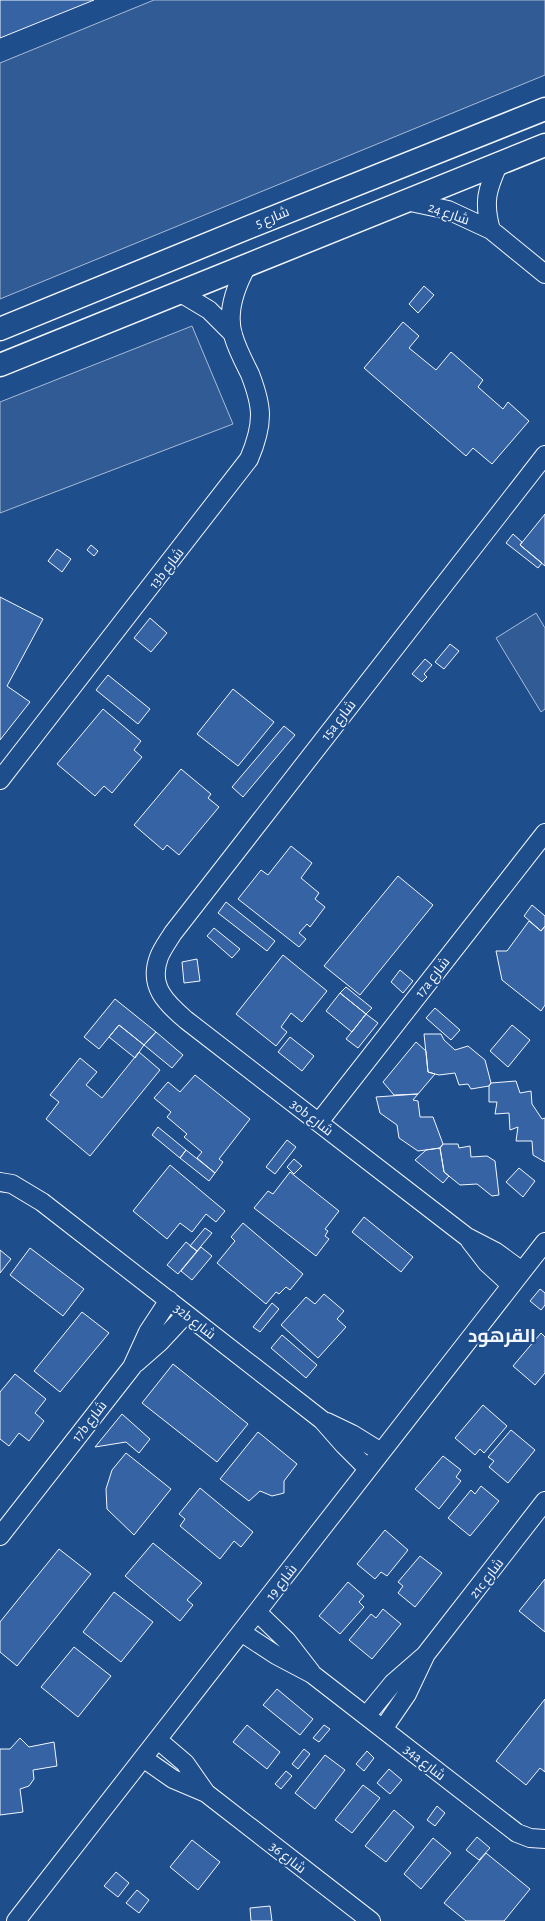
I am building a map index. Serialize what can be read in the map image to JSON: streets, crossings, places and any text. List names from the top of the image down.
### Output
{
  "streets": {
    "street": [
      "شارع 24",
      "شارع 5",
      "13b شارع",
      "15a شارع",
      "17a شارع",
      "30b شارع",
      "32b شارع",
      "17b شارع",
      "21c شارع",
      "شارع 19",
      "34a شارع",
      "شارع 36"
    ]
  },
  "crossings": [
    ["15a شارع", "30b شارع"],
    ["17a شارع", "30b شارع"],
    ["32b شارع", "17b شارع"],
    ["32b شارع", "شارع 19"],
    ["21c شارع", "34a شارع"],
    ["شارع 19", "34a شارع"],
    ["شارع 19", "شارع 36"]
  ],
  "districts": ["القرهود"]
}
